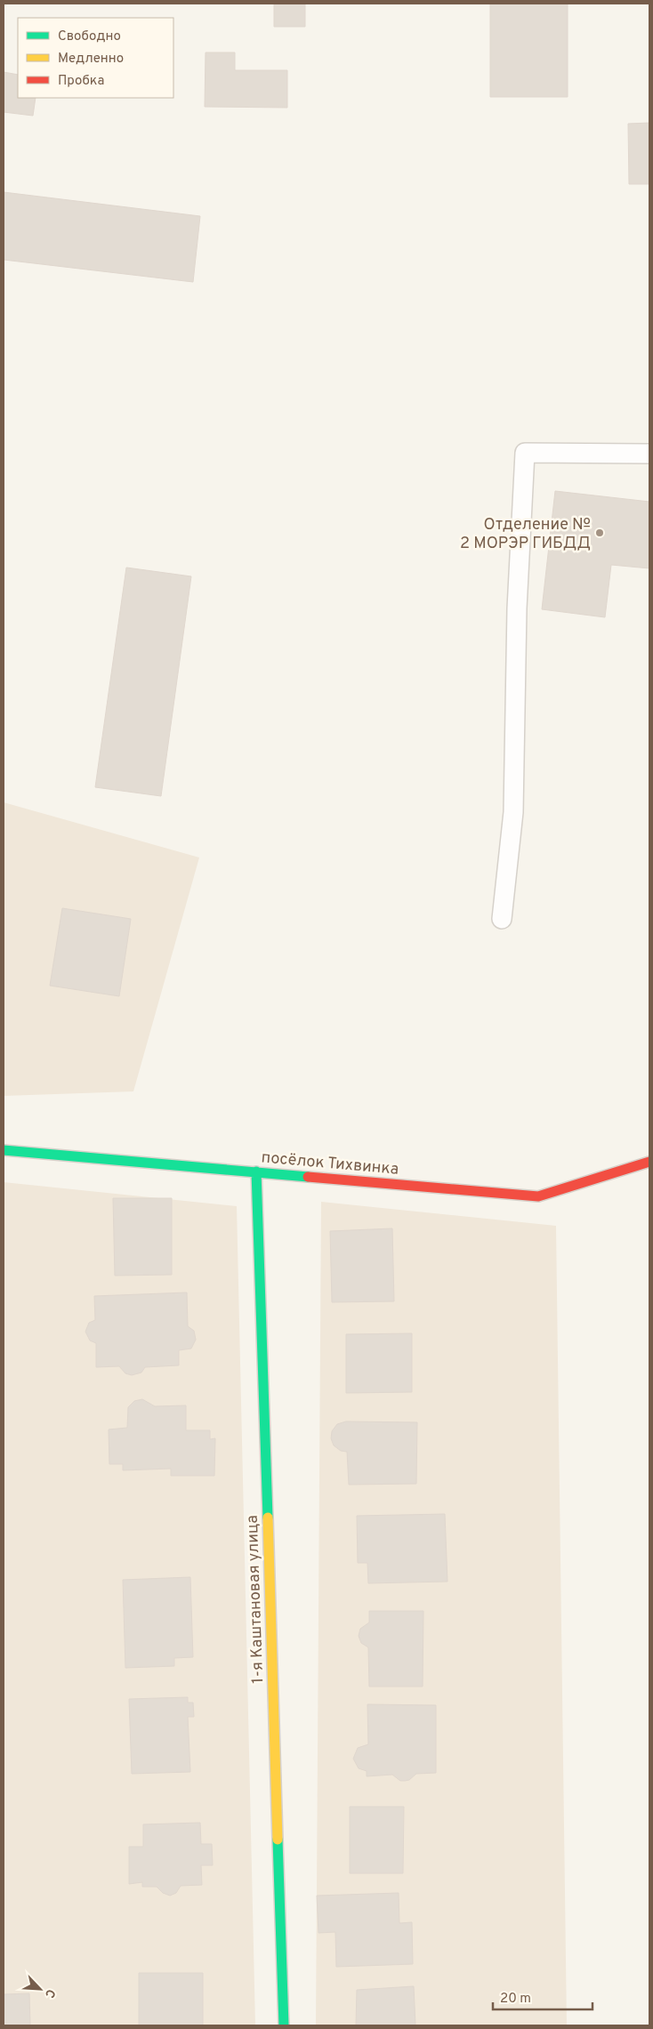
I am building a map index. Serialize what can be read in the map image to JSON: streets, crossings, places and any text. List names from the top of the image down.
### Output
{
  "streets": {
    "street": ["посёлок Тихвинка", "1-я Каштановая улица"]
  },
  "crossings": [
    ["посёлок Тихвинка", "1-я Каштановая улица"]
  ],
  "places": ["Отделение № 2 МОРЭР ГИБДД"],
  "legend": ["Свободно", "Медленно", "Пробка"],
  "scale_bar": "20 m",
  "north": "bottom right"
}
